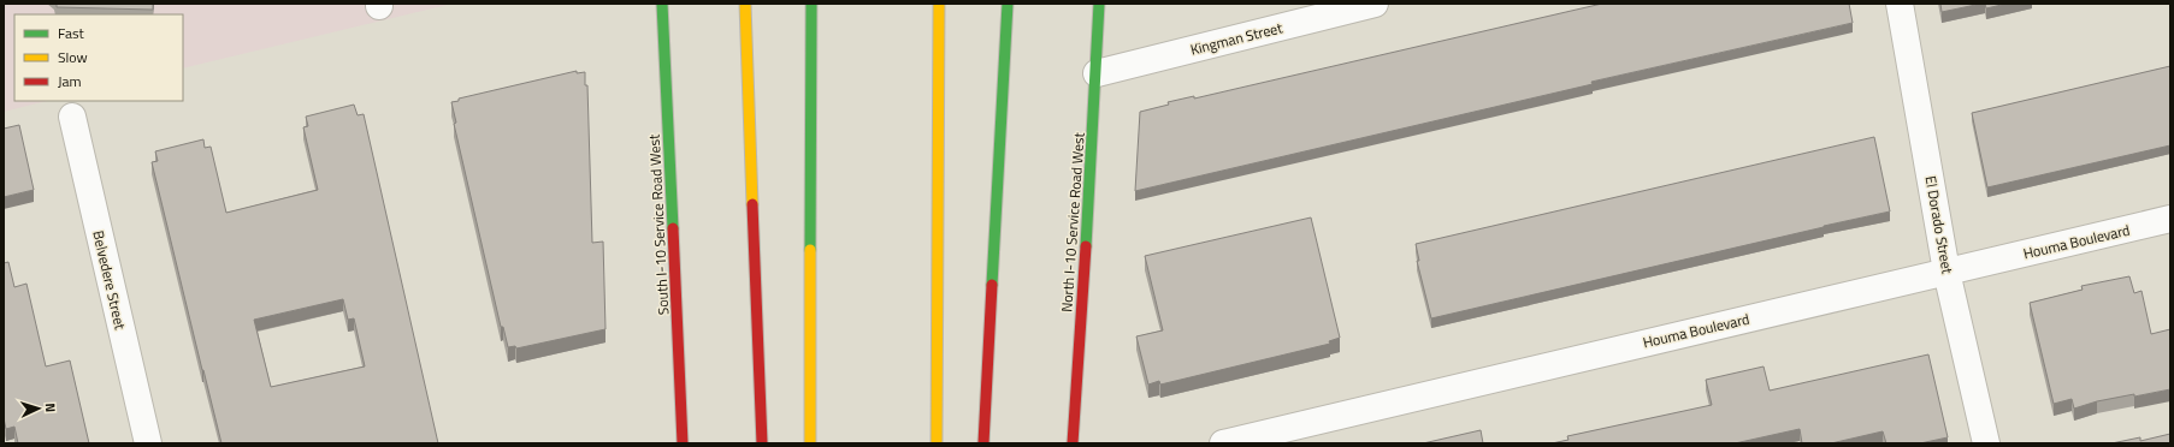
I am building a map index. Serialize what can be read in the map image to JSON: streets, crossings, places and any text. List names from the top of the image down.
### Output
{
  "streets": {
    "main road": ["North I-10 Service Road West", "South I-10 Service Road West"],
    "street": [
      "Kingman Street",
      "El Dorado Street",
      "Houma Boulevard",
      "Belvedere Street"
    ]
  },
  "crossings": [
    ["Kingman Street", "North I-10 Service Road West"],
    ["El Dorado Street", "Houma Boulevard"]
  ],
  "legend": ["Fast", "Slow", "Jam"],
  "north": "right"
}
